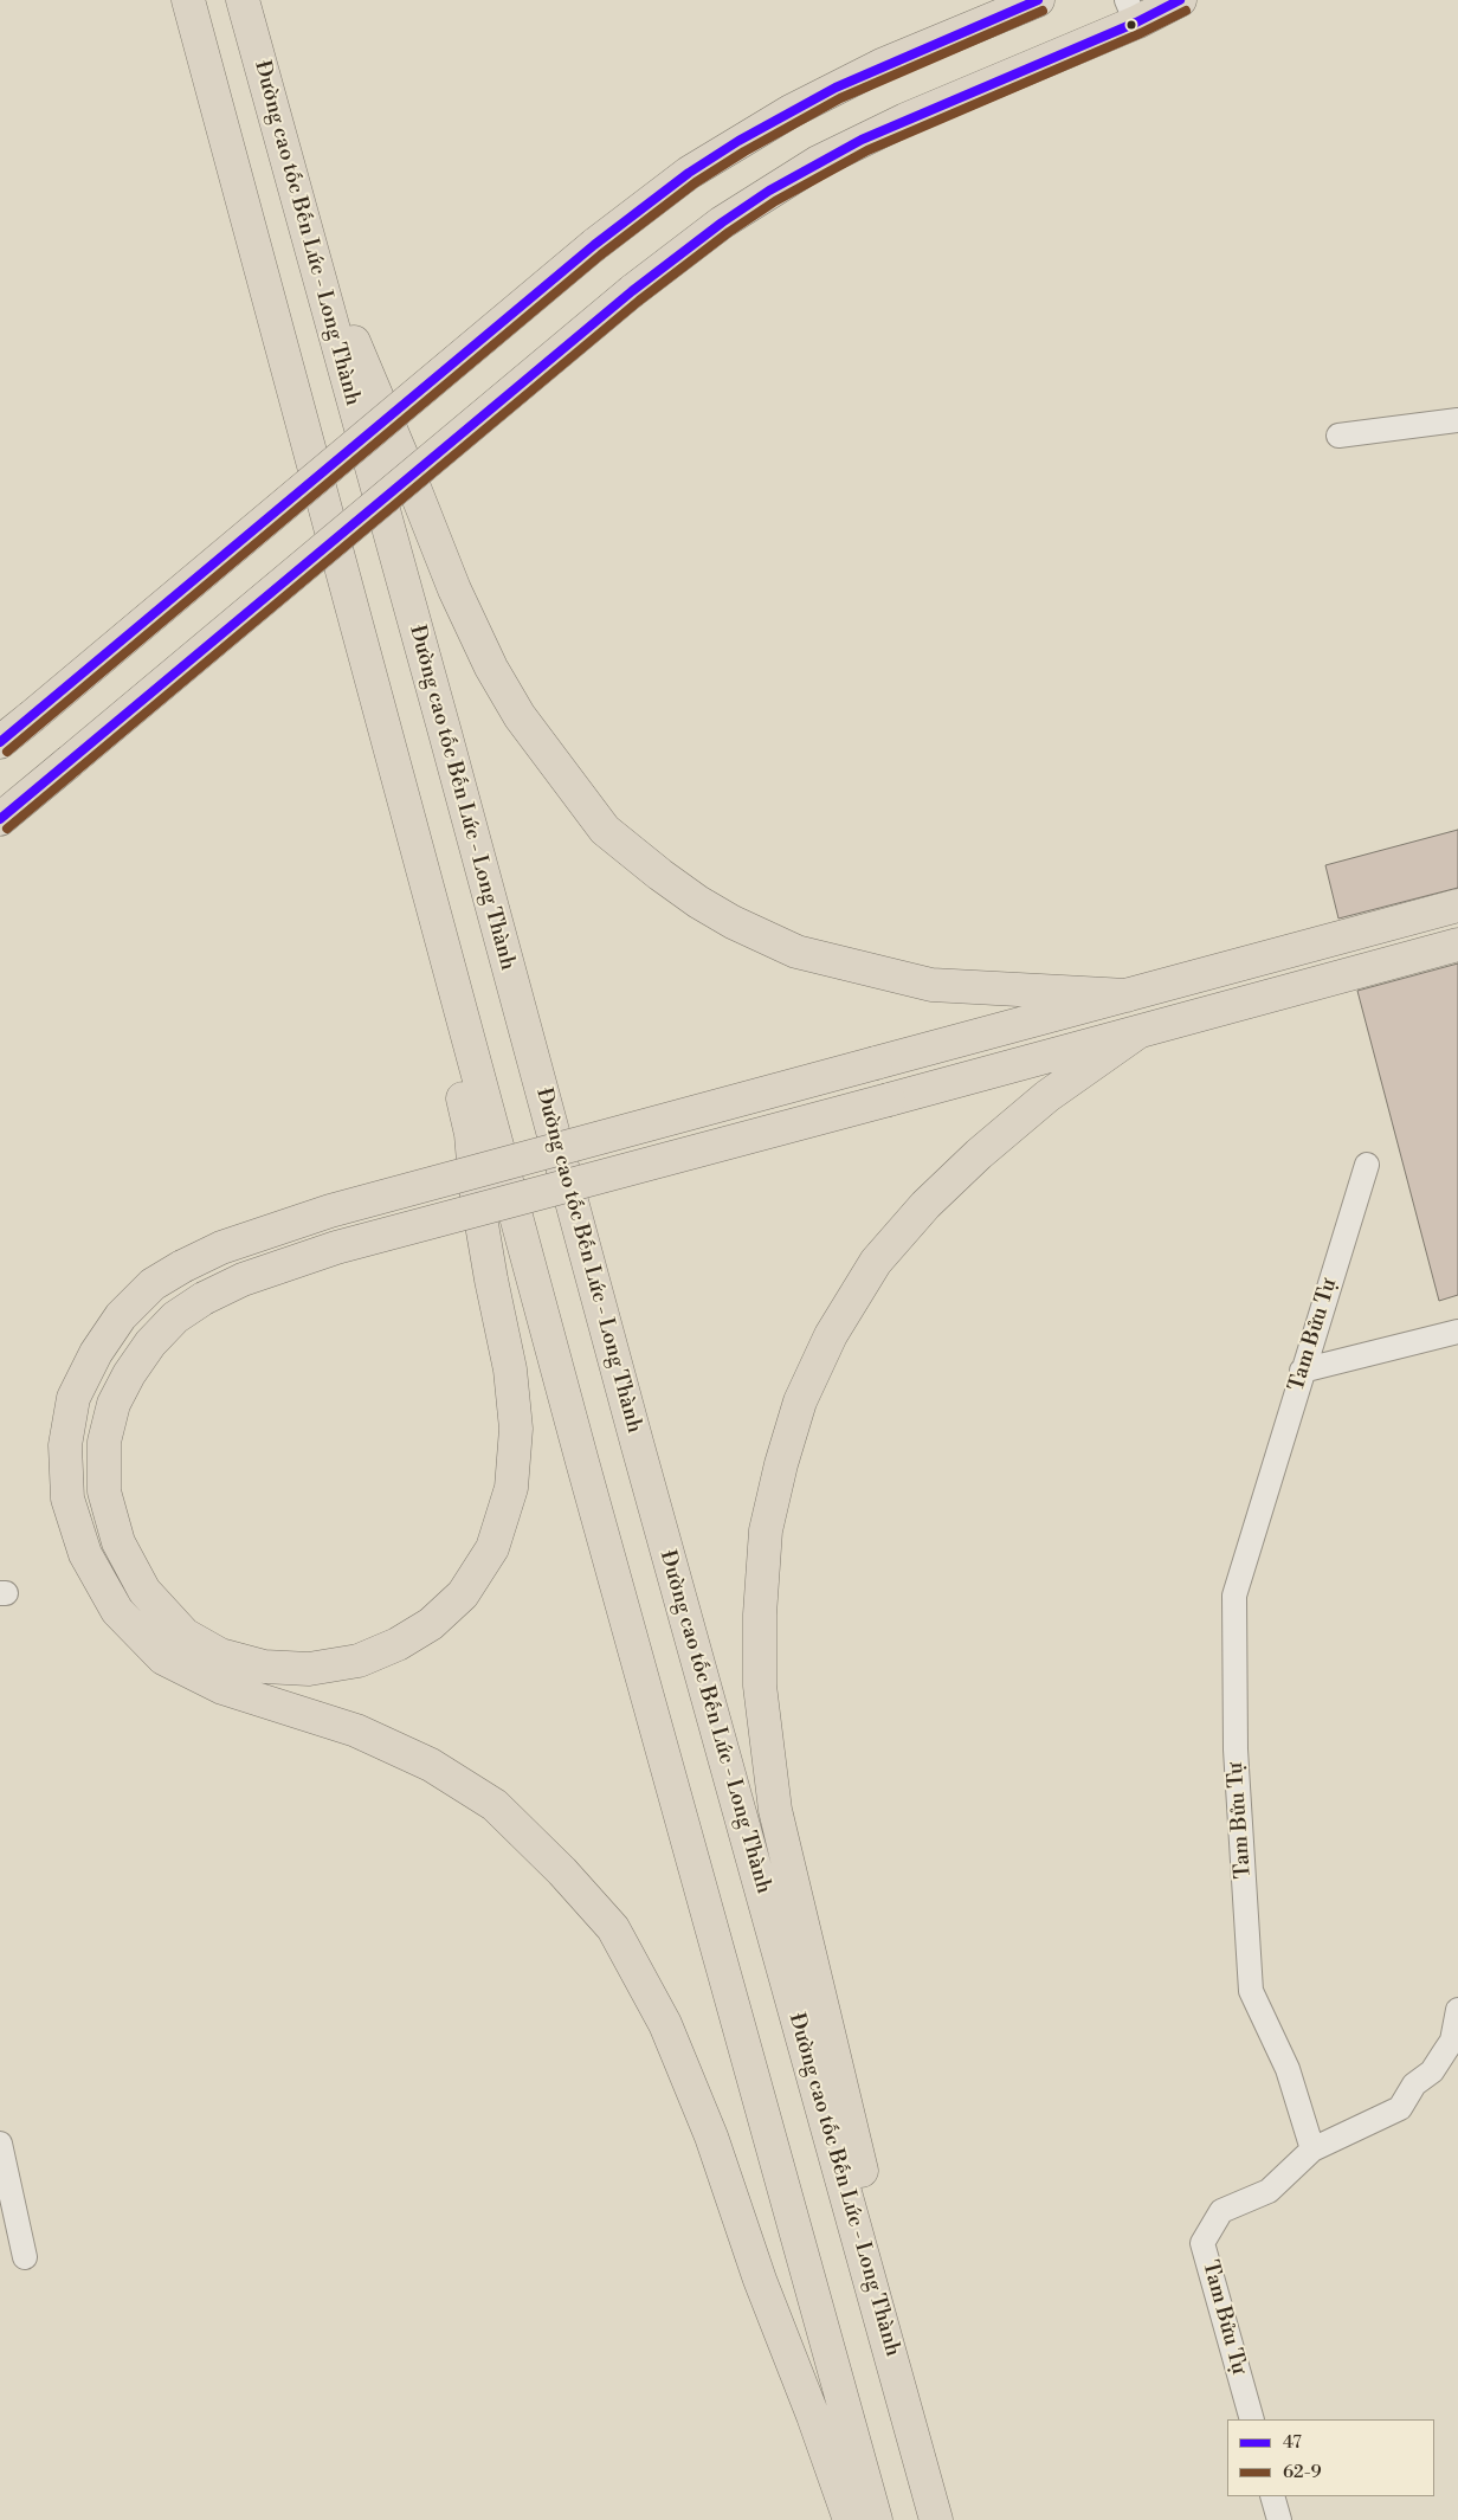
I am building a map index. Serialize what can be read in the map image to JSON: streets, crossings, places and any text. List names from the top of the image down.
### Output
{
  "streets": {
    "highway": ["Đường cao tốc Bến Lức - Long Thành"],
    "street": ["Tam Bửu Tự"]
  },
  "lines": ["transit line 47", "transit line 62-9"],
  "legend": ["47", "62-9"]
}
